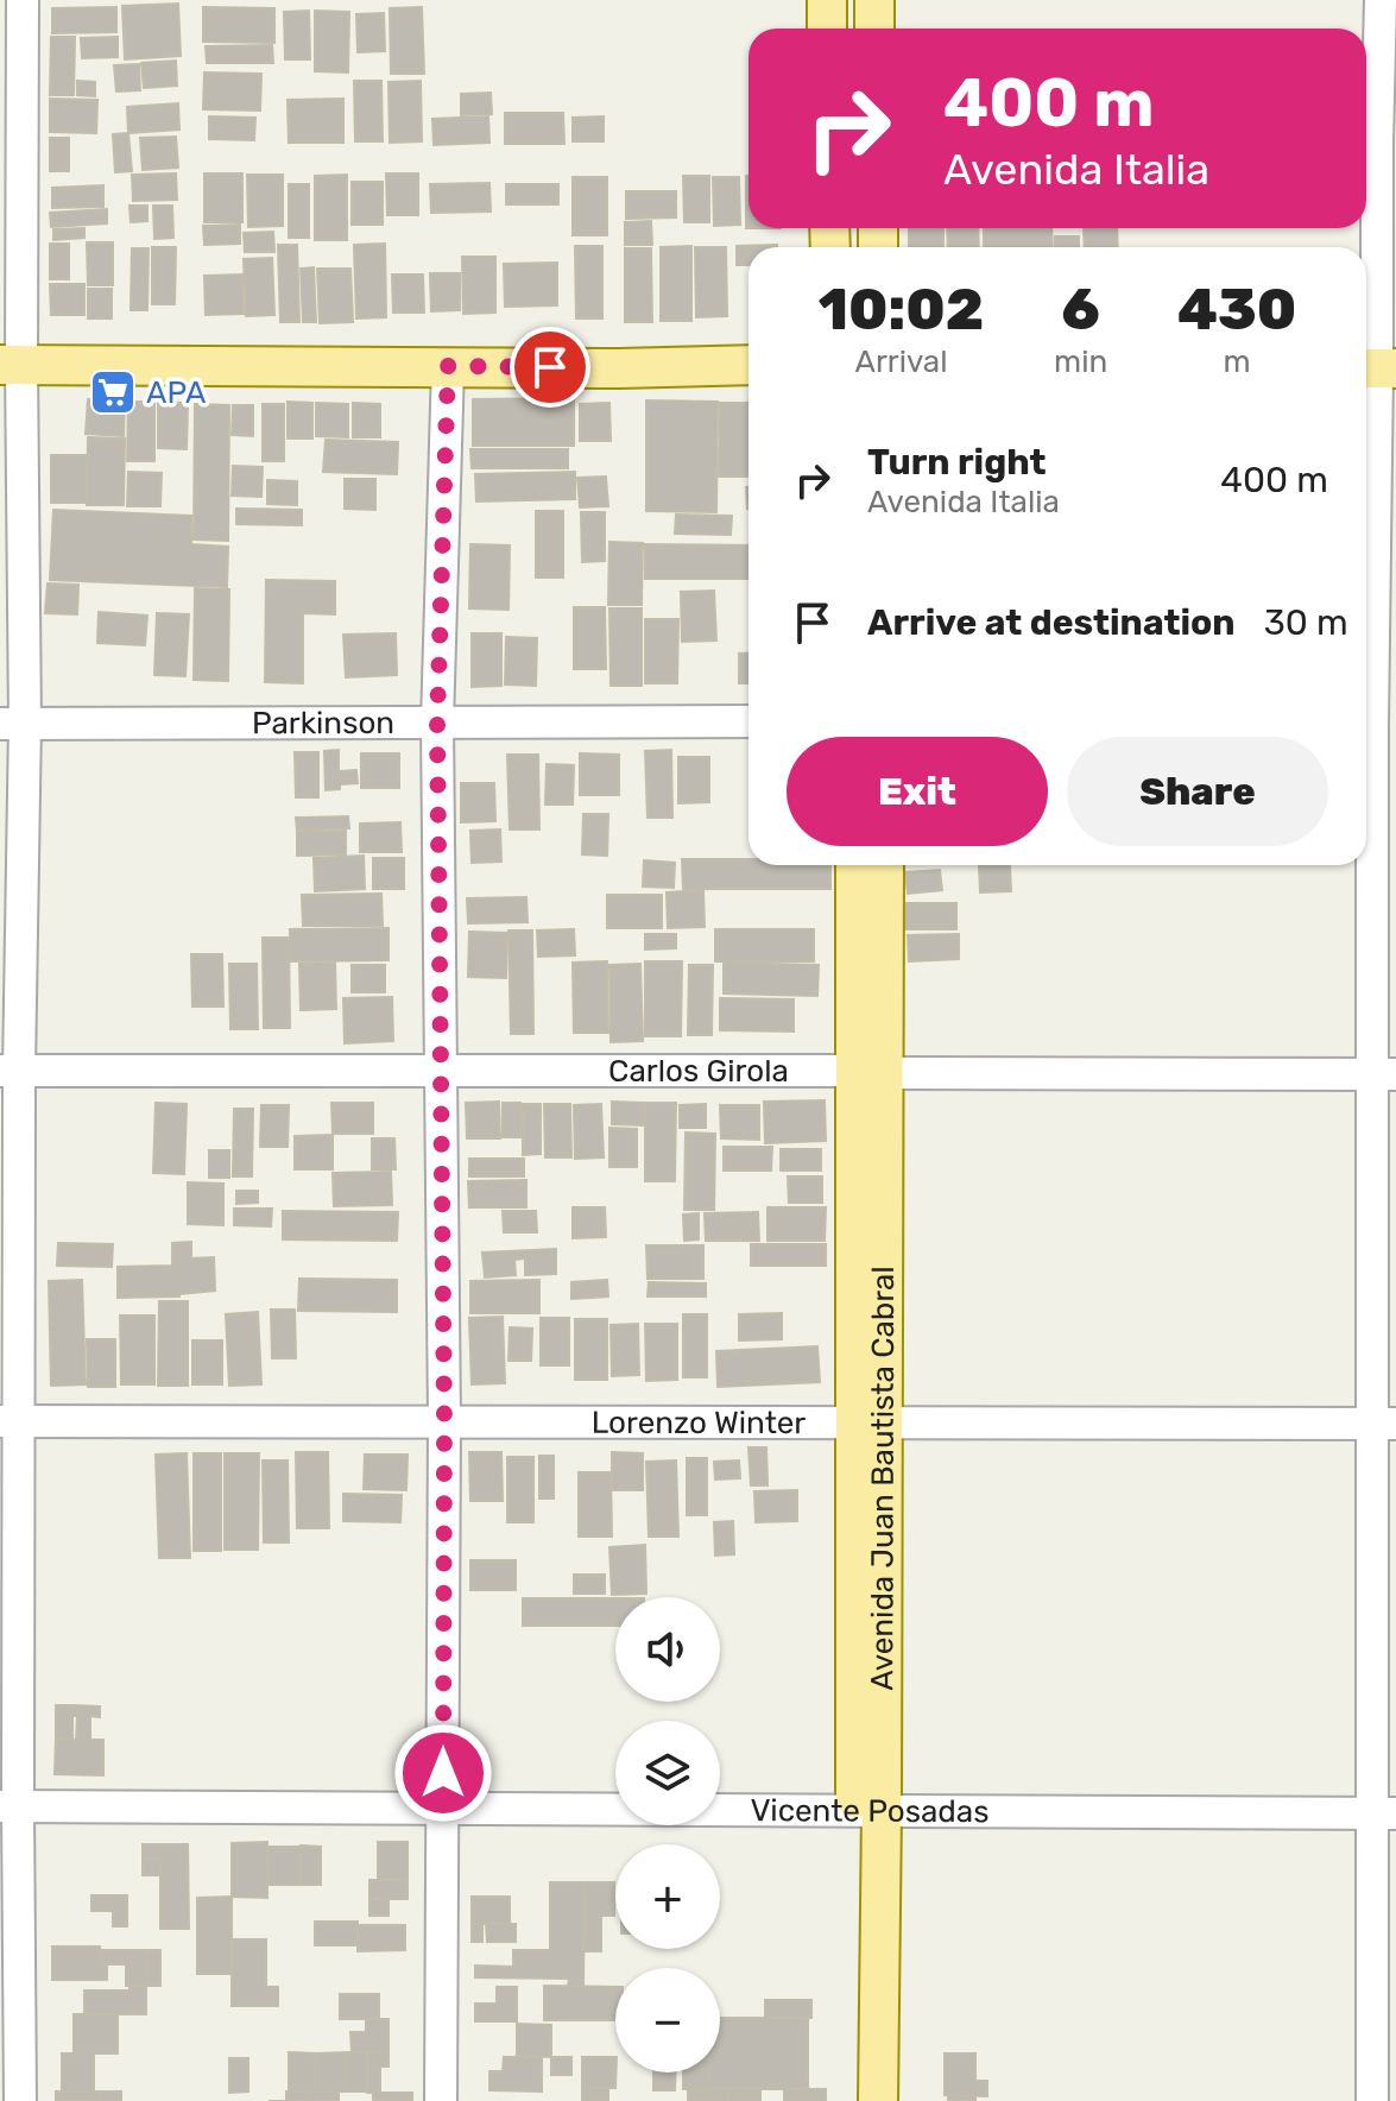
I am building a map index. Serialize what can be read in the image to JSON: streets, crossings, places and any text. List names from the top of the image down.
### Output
{
  "streets": {
    "main road": ["Avenida Juan Bautista Cabral"],
    "street": [
      "Parkinson",
      "Carlos Girola",
      "Lorenzo Winter",
      "Vicente Posadas"
    ]
  },
  "crossings": [
    ["Carlos Girola", "Avenida Juan Bautista Cabral"],
    ["Lorenzo Winter", "Avenida Juan Bautista Cabral"],
    ["Avenida Juan Bautista Cabral", "Vicente Posadas"]
  ],
  "places": {
    "supermarket": ["APA"]
  },
  "page": {
    "turn": ["400 m", "Avenida Italia"],
    "eta": [
      "10:02",
      "Arrival",
      "6",
      "min",
      "430",
      "m"
    ],
    "list": [
      {
        "name": "Turn right",
        "note": "Avenida Italia",
        "value": "400 m"
      },
      {
        "name": "Arrive at destination",
        "value": "30 m"
      }
    ],
    "buttons": ["Exit", "Share"],
    "map_buttons": ["+", "−"]
  }
}
